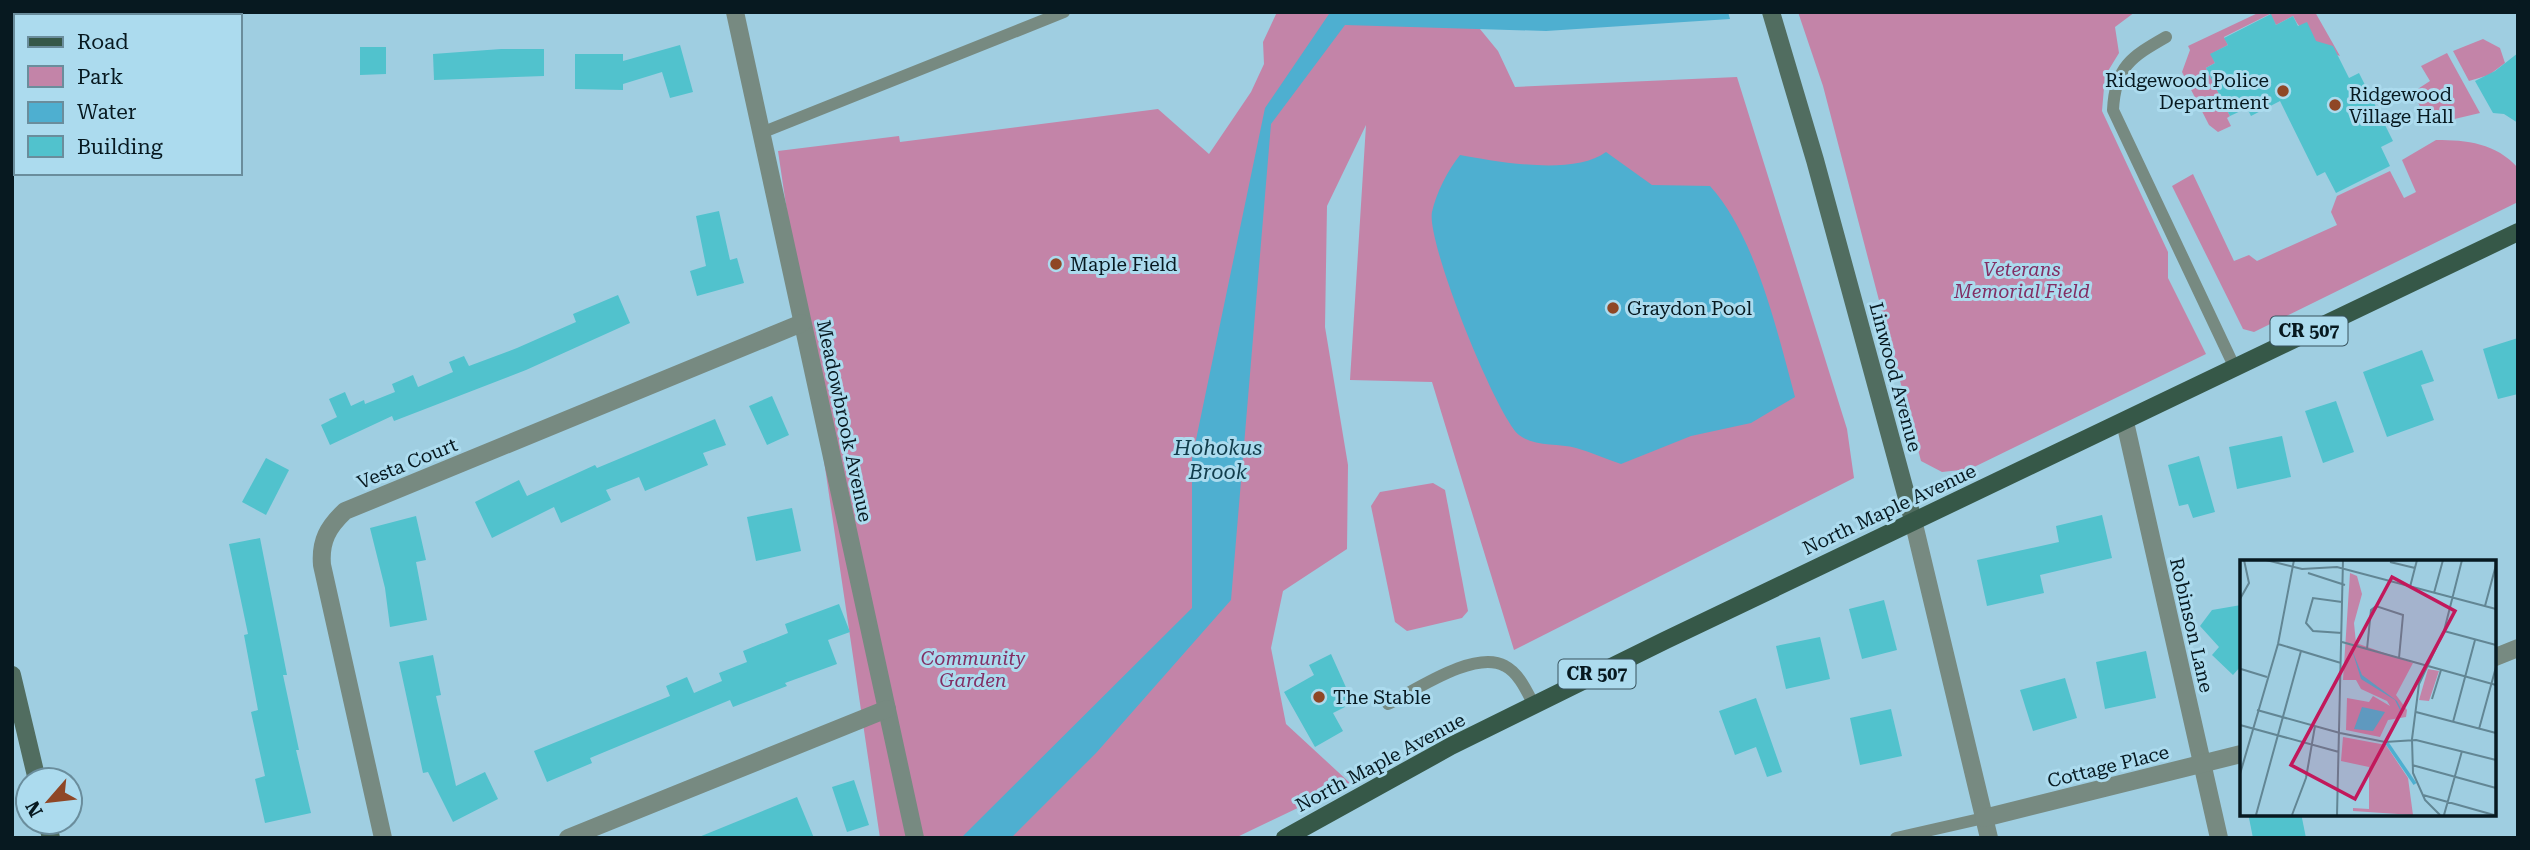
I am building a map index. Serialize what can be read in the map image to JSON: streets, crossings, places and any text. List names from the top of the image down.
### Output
{
  "streets": {
    "main road": ["CR 507", "Linwood Avenue", "North Maple Avenue"],
    "street": [
      "Meadowbrook Avenue",
      "Vesta Court",
      "Robinson Lane",
      "Cottage Place"
    ]
  },
  "crossings": [
    ["Linwood Avenue", "North Maple Avenue"],
    ["Linwood Avenue", "Cottage Place"],
    ["Meadowbrook Avenue", "Vesta Court"],
    ["North Maple Avenue", "Robinson Lane"],
    ["Robinson Lane", "Cottage Place"]
  ],
  "water": ["Hohokus Brook"],
  "parks": ["Veterans Memorial Field", "Community Garden"],
  "places": [
    "Ridgewood Police Department",
    "Ridgewood Village Hall",
    "Maple Field",
    "Graydon Pool",
    "The Stable"
  ],
  "legend": [
    "Road",
    "Park",
    "Water",
    "Building"
  ],
  "north": "bottom left"
}
